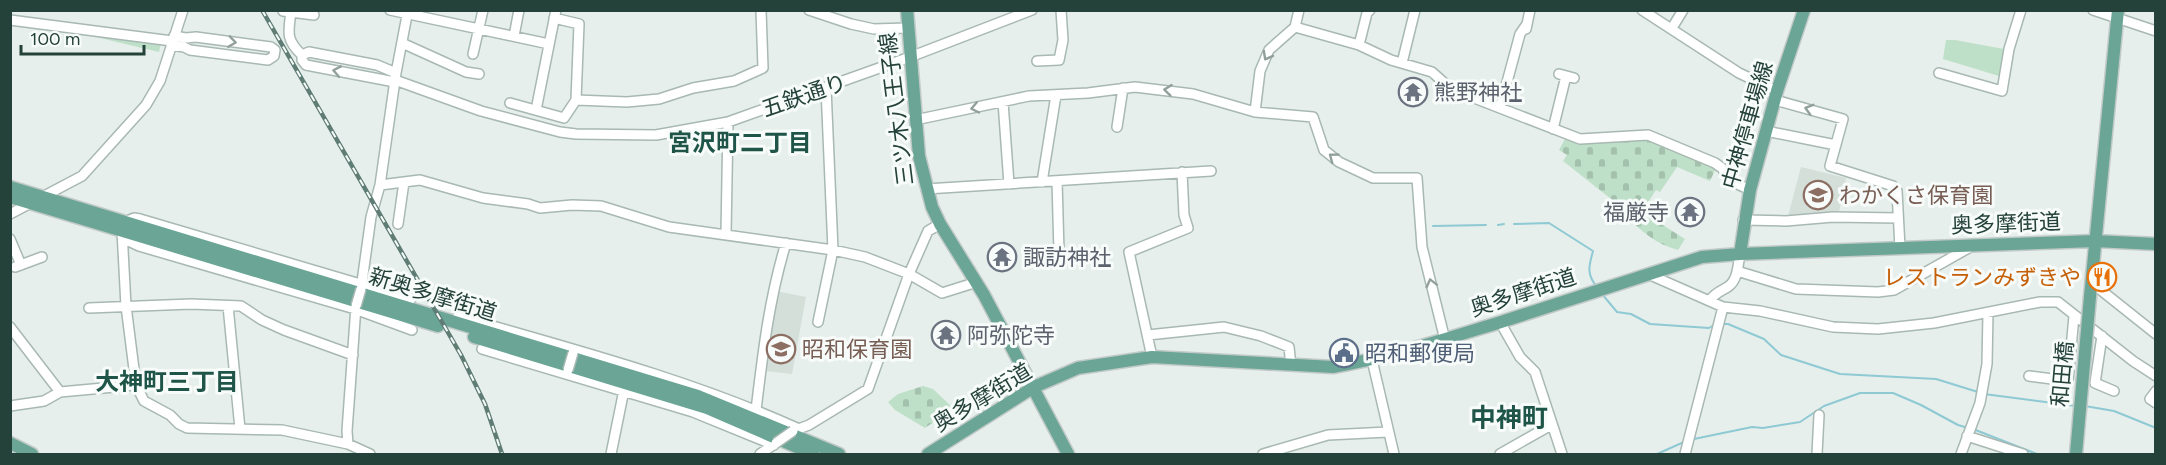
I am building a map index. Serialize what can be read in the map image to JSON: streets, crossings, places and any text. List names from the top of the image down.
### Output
{
  "streets": {
    "main road": [
      "三ツ木八王子線",
      "中神停車場線",
      "奥多摩街道",
      "新奥多摩街道",
      "和田橋"
    ],
    "street": ["五鉄通り"]
  },
  "crossings": [
    ["五鉄通り", "三ツ木八王子線"],
    ["三ツ木八王子線", "奥多摩街道"],
    ["中神停車場線", "奥多摩街道"],
    ["奥多摩街道", "和田橋"]
  ],
  "districts": ["宮沢町二丁目", "大神町三丁目", "中神町"],
  "places": {
    "temple": [
      "熊野神社",
      "福厳寺",
      "諏訪神社",
      "阿弥陀寺"
    ],
    "school or university": ["わかくさ保育園", "昭和保育園"],
    "restaurant": ["レストランみずきや"],
    "public building": ["昭和郵便局"]
  },
  "scale_bar": "100 m"
}
